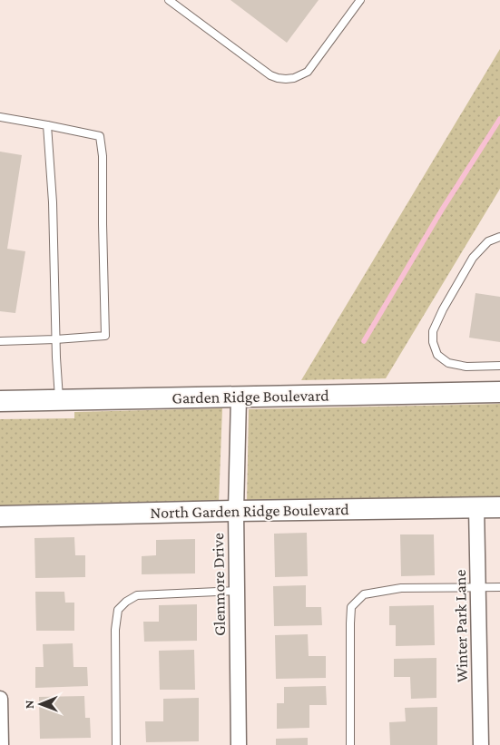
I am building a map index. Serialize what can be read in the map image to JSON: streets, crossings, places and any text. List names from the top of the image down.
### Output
{
  "streets": {
    "main road": ["Garden Ridge Boulevard", "North Garden Ridge Boulevard"],
    "street": ["Glenmore Drive", "Winter Park Lane"]
  },
  "crossings": [
    ["Garden Ridge Boulevard", "Glenmore Drive"],
    ["North Garden Ridge Boulevard", "Glenmore Drive"],
    ["North Garden Ridge Boulevard", "Winter Park Lane"]
  ],
  "north": "left"
}
